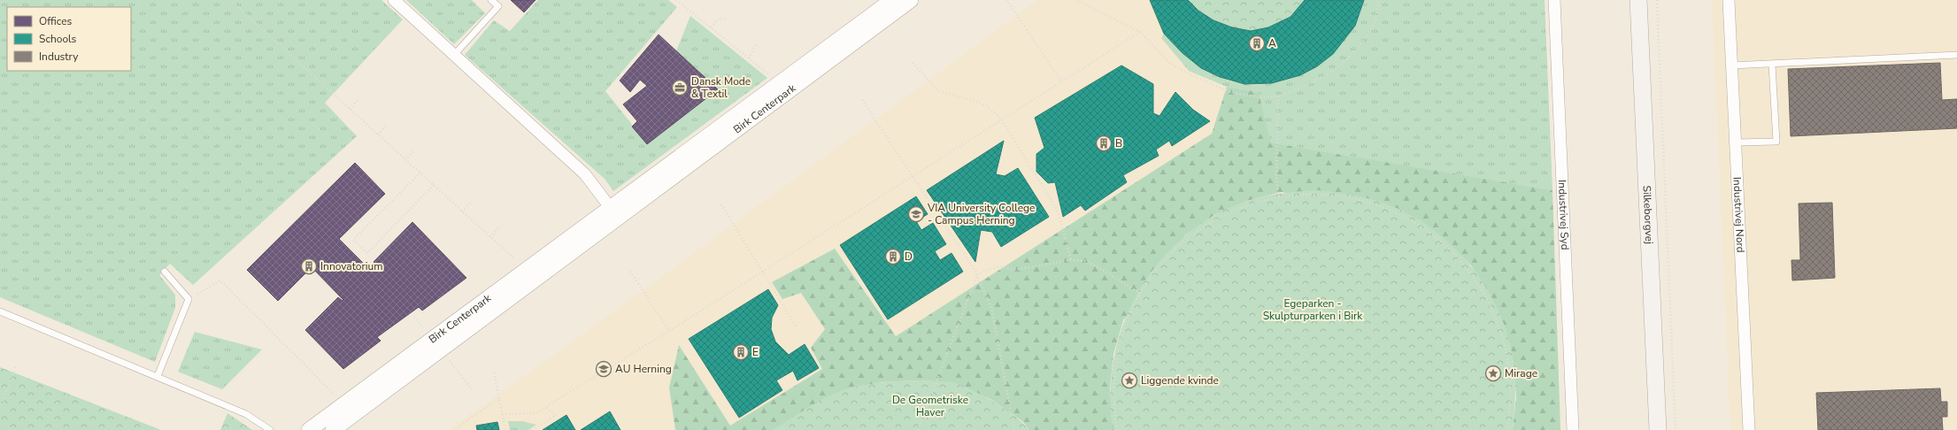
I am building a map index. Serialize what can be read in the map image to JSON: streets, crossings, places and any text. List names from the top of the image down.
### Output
{
  "streets": {
    "main road": ["Silkeborgvej"],
    "street": ["Birk Centerpark", "Industrivej Syd", "Industrivej Nord"]
  },
  "parks": ["Egeparken - Skulpturparken i Birk", "De Geometriske Haver"],
  "places": {
    "building": [
      "A",
      "B",
      "D",
      "Innovatorium",
      "E"
    ],
    "office": ["Dansk Mode & Textil"],
    "school or university": ["VIA University College - Campus Herning", "AU Herning"],
    "place": ["Mirage", "Liggende kvinde"]
  },
  "legend": ["Offices", "Schools", "Industry"]
}
